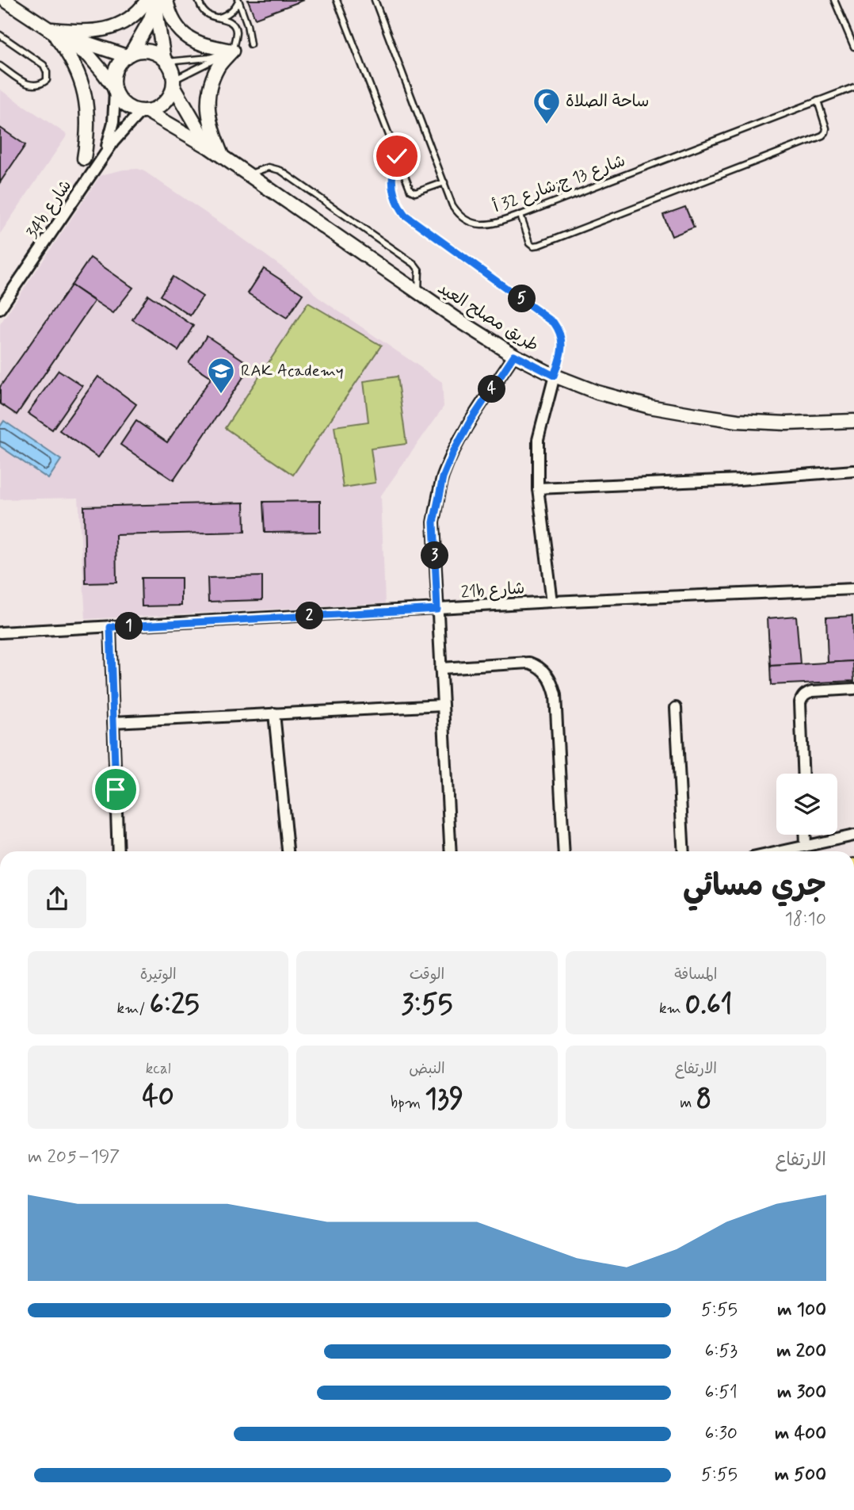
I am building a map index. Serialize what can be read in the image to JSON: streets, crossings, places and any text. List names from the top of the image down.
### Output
{
  "streets": {
    "street": ["34b شارع", "طريق مصلح العيد", "21b شارع"],
    "lane": ["شارع 13 ج;شارع 32 أ"]
  },
  "crossings": [
    ["34b شارع", "طريق مصلح العيد"]
  ],
  "places": {
    "mosque": ["ساحة الصلاة"],
    "school or university": ["RAK Academy"]
  },
  "page": {
    "pins": [
      "5",
      "4",
      "3",
      "2",
      "1"
    ],
    "heading": ["جري مسائي", "18:10"],
    "stats": [
      ["المسافة", "0.61 km"],
      ["الوقت", "3:55"],
      ["الوتيرة", "6:25 /km"],
      ["الارتفاع", "8 m"],
      ["النبض", "139 bpm"],
      ["kcal", "40"]
    ],
    "chart": ["الارتفاع", "197–205 m"],
    "list": [
      {
        "name": "100 m",
        "note": "5:55"
      },
      {
        "name": "200 m",
        "note": "6:53"
      },
      {
        "name": "300 m",
        "note": "6:51"
      },
      {
        "name": "400 m",
        "note": "6:30"
      },
      {
        "name": "500 m",
        "note": "5:55"
      }
    ]
  }
}
